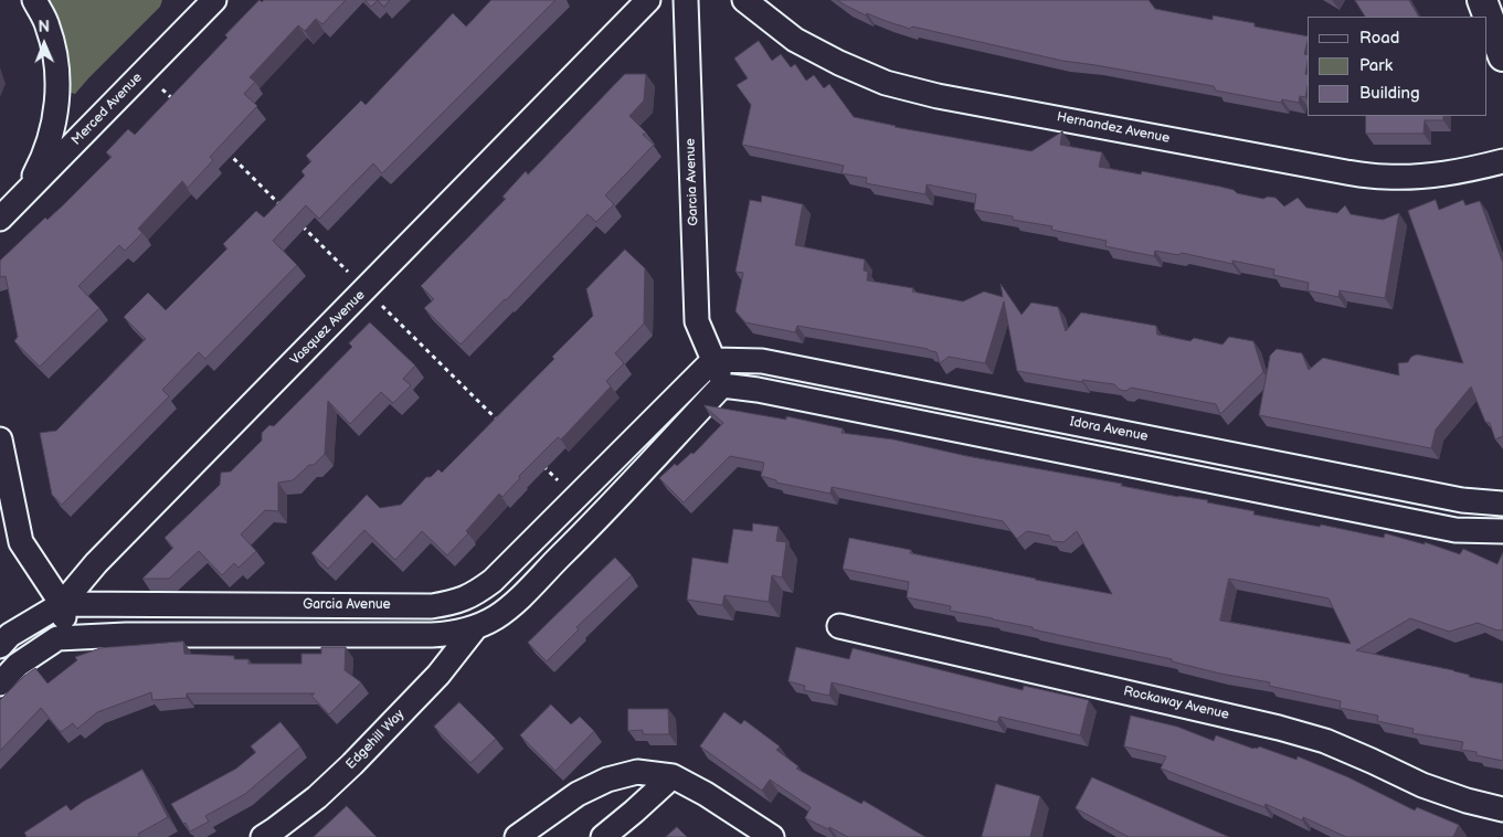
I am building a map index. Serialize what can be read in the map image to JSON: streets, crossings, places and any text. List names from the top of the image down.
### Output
{
  "streets": {
    "street": [
      "Merced Avenue",
      "Hernandez Avenue",
      "Garcia Avenue",
      "Vasquez Avenue",
      "Idora Avenue",
      "Rockaway Avenue",
      "Edgehill Way"
    ]
  },
  "crossings": [
    ["Garcia Avenue", "Vasquez Avenue"],
    ["Garcia Avenue", "Idora Avenue"]
  ],
  "legend": ["Road", "Park", "Building"],
  "north": "top"
}
